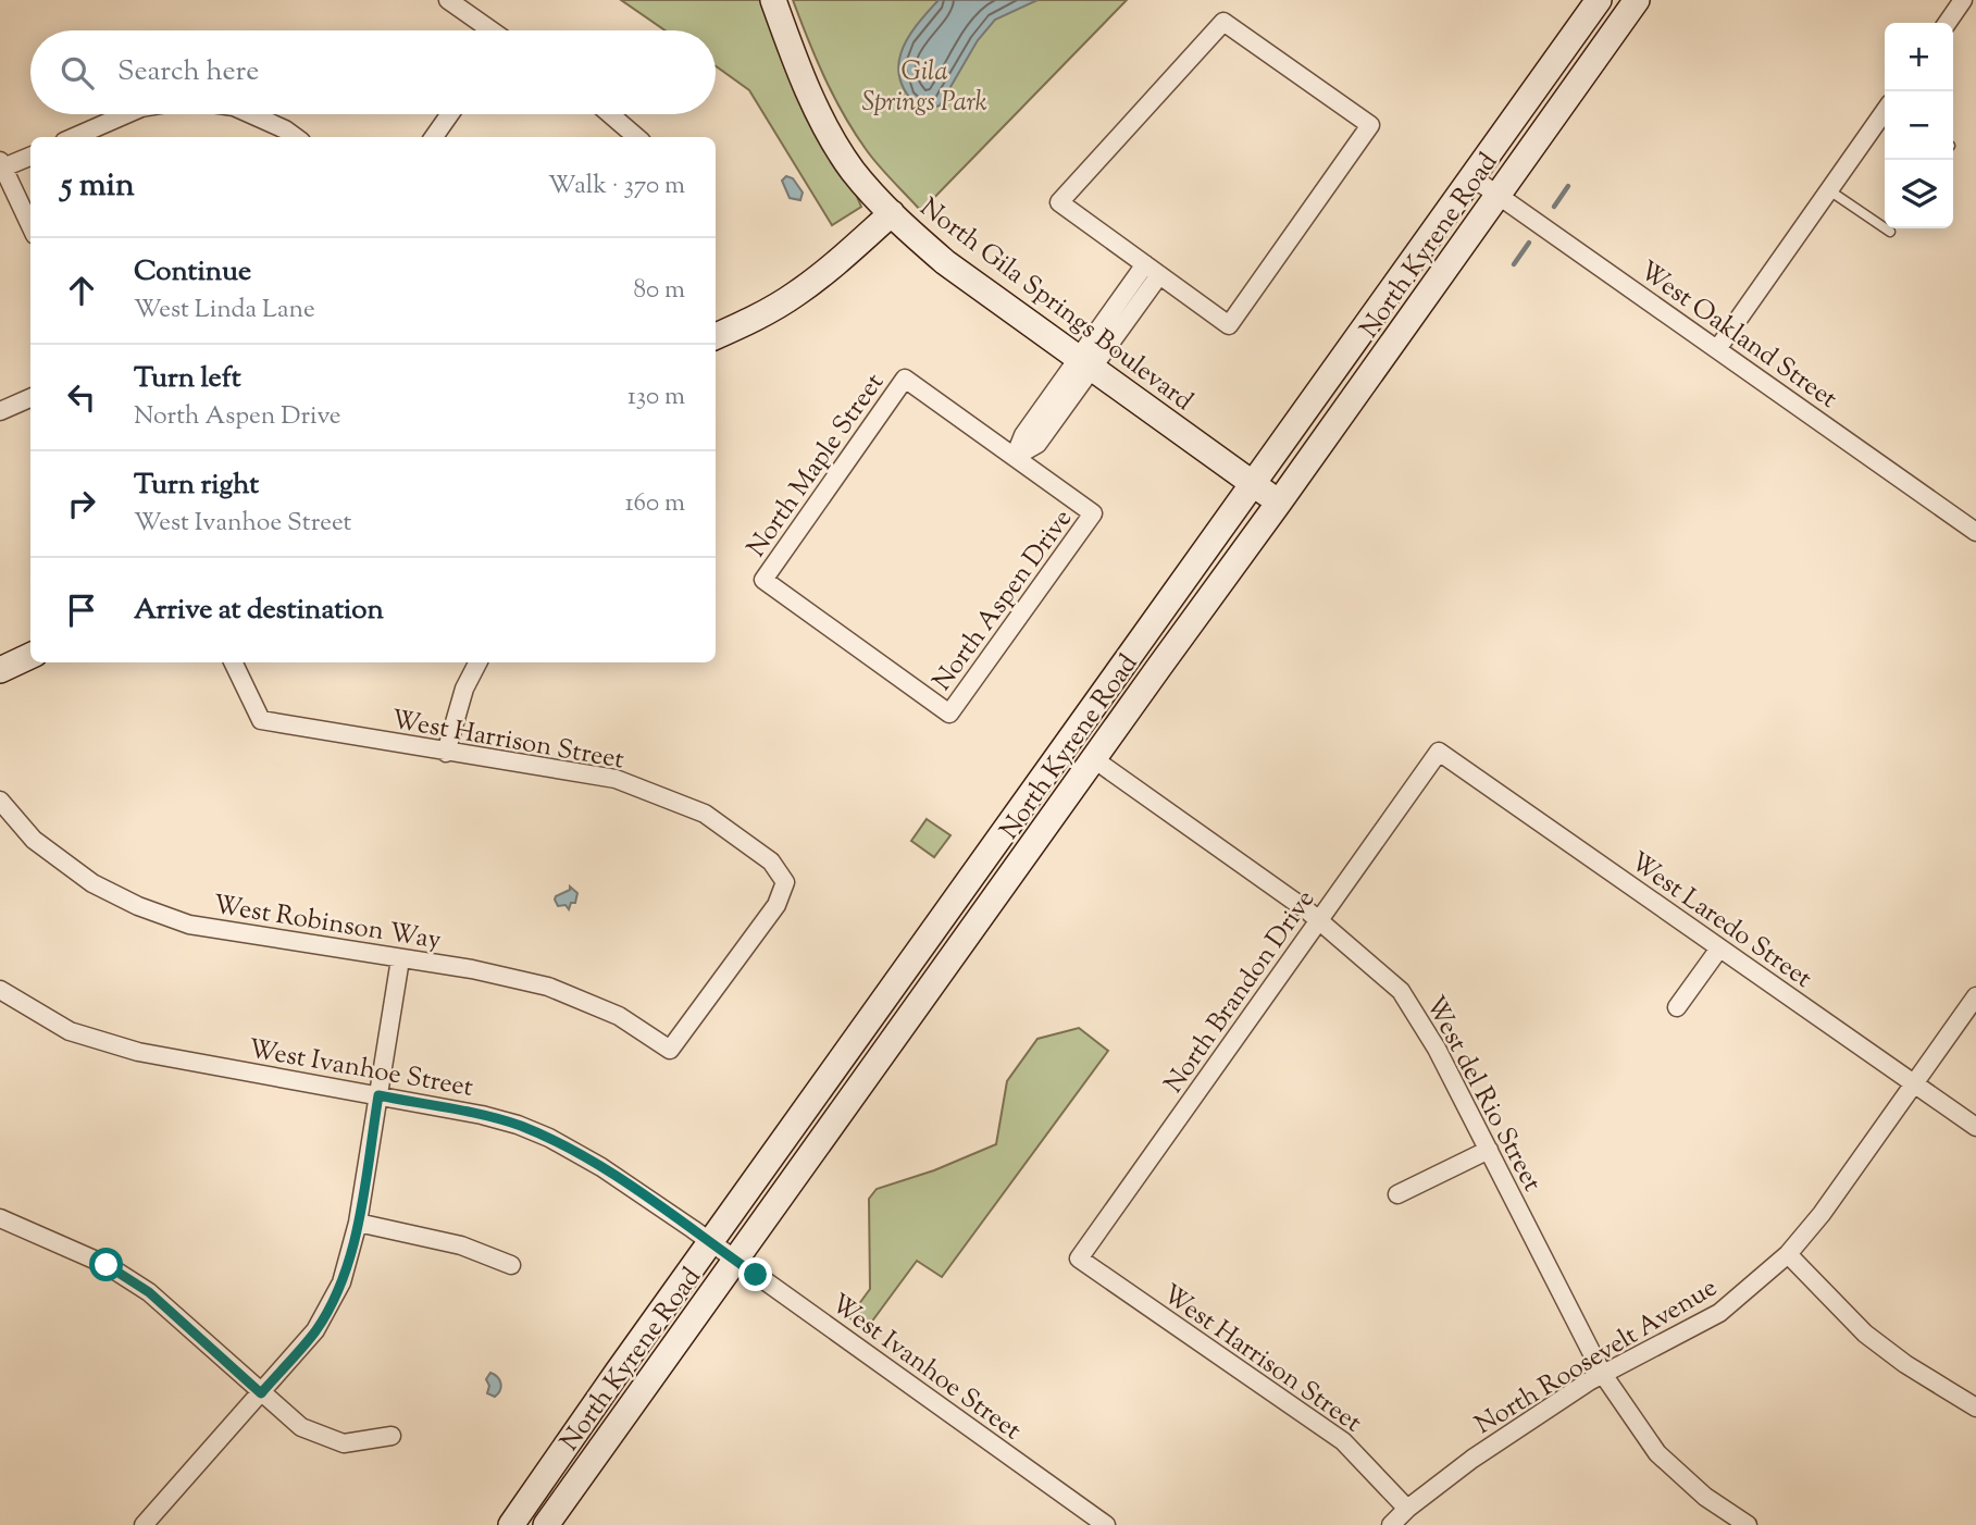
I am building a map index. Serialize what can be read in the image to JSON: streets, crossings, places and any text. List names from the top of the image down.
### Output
{
  "streets": {
    "main road": ["North Kyrene Road", "North Gila Springs Boulevard"],
    "street": [
      "West Oakland Street",
      "North Maple Street",
      "North Aspen Drive",
      "West Harrison Street",
      "West Laredo Street",
      "West Robinson Way",
      "North Brandon Drive",
      "West Ivanhoe Street",
      "West del Rio Street",
      "North Roosevelt Avenue"
    ]
  },
  "crossings": [
    ["North Kyrene Road", "North Gila Springs Boulevard"],
    ["North Kyrene Road", "West Oakland Street"],
    ["North Kyrene Road", "West Ivanhoe Street"],
    ["North Kyrene Road", "West del Rio Street"],
    ["North Maple Street", "North Aspen Drive"],
    ["West Harrison Street", "West Robinson Way"],
    ["West Harrison Street", "North Brandon Drive"],
    ["West Harrison Street", "North Roosevelt Avenue"],
    ["West Laredo Street", "North Brandon Drive"],
    ["West Laredo Street", "North Roosevelt Avenue"],
    ["North Brandon Drive", "West del Rio Street"],
    ["West del Rio Street", "North Roosevelt Avenue"]
  ],
  "parks": ["Gila Springs Park"],
  "page": {
    "map_buttons": ["+", "−"],
    "search": "Search here",
    "heading": ["5 min", "Walk · 370 m"],
    "list": [
      ["Continue", "West Linda Lane", "80 m"],
      ["Turn left", "North Aspen Drive", "130 m"],
      ["Turn right", "West Ivanhoe Street", "160 m"],
      "Arrive at destination"
    ]
  }
}
